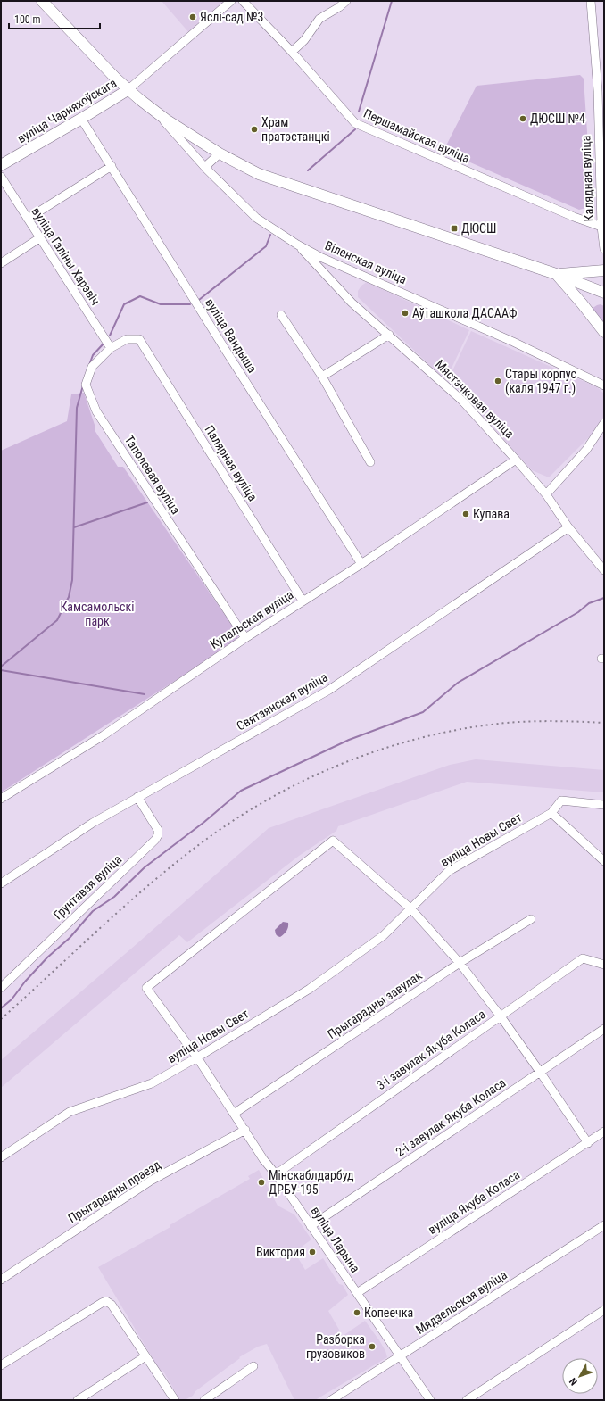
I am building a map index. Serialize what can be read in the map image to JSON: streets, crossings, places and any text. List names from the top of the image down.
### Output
{
  "streets": {
    "main road": ["вуліца Чарняхоўскага", "Віленская вуліца"],
    "street": [
      "Першамайская вуліца",
      "Калядная вуліца",
      "вуліца Галіны Харэвіч",
      "вуліца Вандыша",
      "Мястэчковая вуліца",
      "Палярная вуліца",
      "Таполевая вуліца",
      "Купальская вуліца",
      "Святаянская вуліца",
      "вуліца Новы Свет",
      "Грунтавая вуліца",
      "Прыгарадны завулак",
      "3-і завулак Якуба Коласа",
      "2-і завулак Якуба Коласа",
      "Прыгарадны праезд",
      "вуліца Якуба Коласа",
      "вуліца Ларына",
      "Мядзельская вуліца"
    ]
  },
  "crossings": [
    ["вуліца Чарняхоўскага", "Віленская вуліца"],
    ["вуліца Чарняхоўскага", "вуліца Вандыша"],
    ["Першамайская вуліца", "Калядная вуліца"],
    ["вуліца Галіны Харэвіч", "Таполевая вуліца"],
    ["Віленская вуліца", "Мястэчковая вуліца"],
    ["вуліца Вандыша", "Купальская вуліца"],
    ["Мястэчковая вуліца", "Купальская вуліца"],
    ["Мястэчковая вуліца", "Святаянская вуліца"],
    ["Палярная вуліца", "Таполевая вуліца"],
    ["Палярная вуліца", "Купальская вуліца"],
    ["Таполевая вуліца", "Купальская вуліца"],
    ["Святаянская вуліца", "Грунтавая вуліца"],
    ["вуліца Новы Свет", "вуліца Ларына"],
    ["Прыгарадны завулак", "вуліца Ларына"],
    ["3-і завулак Якуба Коласа", "вуліца Ларына"],
    ["2-і завулак Якуба Коласа", "вуліца Ларына"],
    ["Прыгарадны праезд", "вуліца Ларына"],
    ["вуліца Якуба Коласа", "вуліца Ларына"],
    ["вуліца Ларына", "Мядзельская вуліца"]
  ],
  "parks": ["Камсамольскі парк"],
  "places": {
    "other": [
      "Яслі-сад №3",
      "ДЮСШ №4",
      "Храм пратэстанцкі",
      "Аўташкола ДАСААФ",
      "Стары корпус (каля 1947 г.)",
      "Купава",
      "Мінскаблдарбуд ДРБУ-195",
      "Виктория",
      "Копеечка",
      "Разборка грузовиков"
    ],
    "transit": ["ДЮСШ"]
  },
  "scale_bar": "100 m",
  "north": "bottom left"
}
